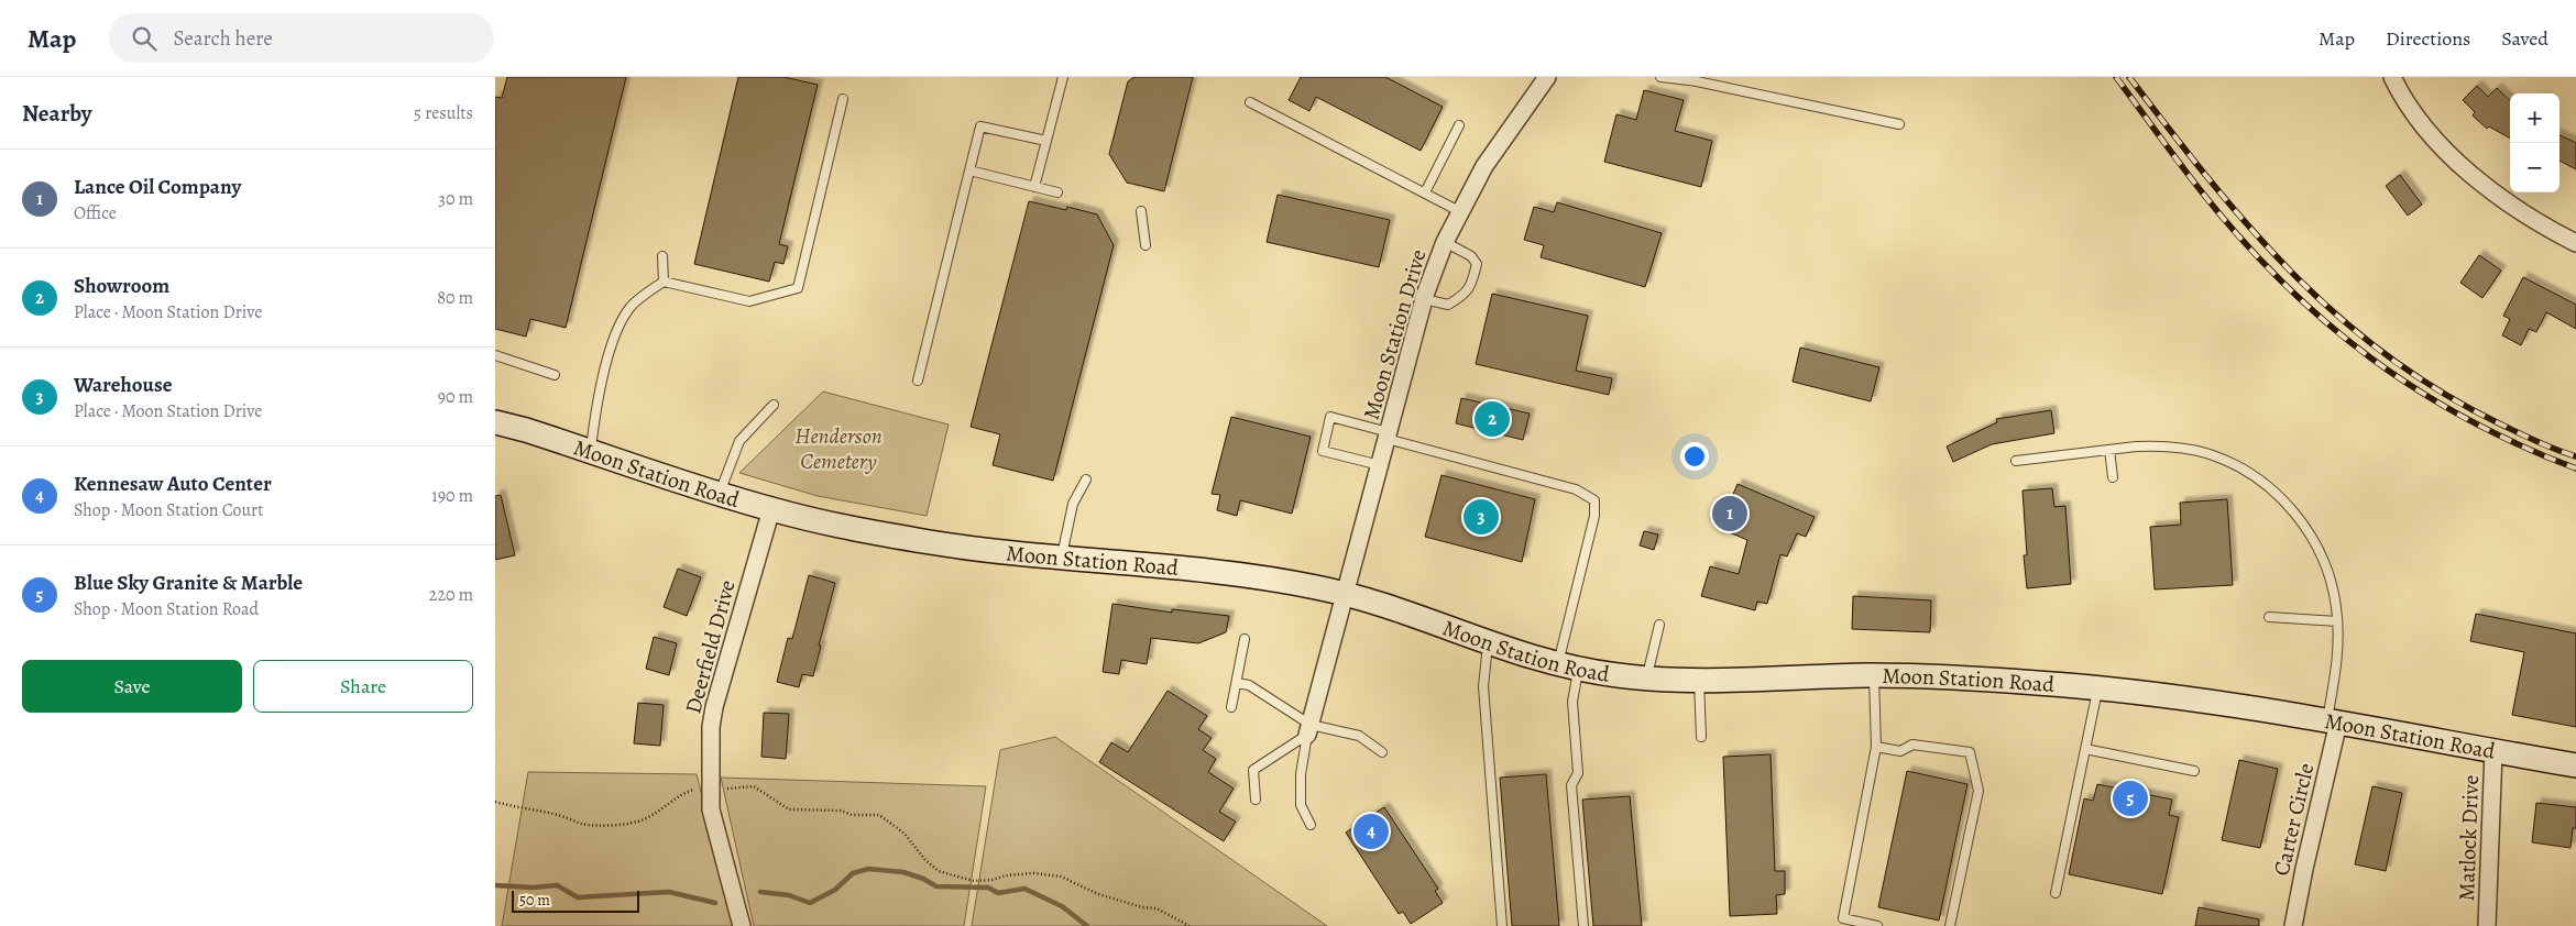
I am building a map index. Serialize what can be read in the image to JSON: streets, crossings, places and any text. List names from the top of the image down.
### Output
{
  "streets": {
    "street": [
      "Moon Station Drive",
      "Moon Station Road",
      "Deerfield Drive",
      "Carter Circle",
      "Matlock Drive"
    ]
  },
  "crossings": [
    ["Moon Station Drive", "Moon Station Road"],
    ["Moon Station Road", "Deerfield Drive"],
    ["Moon Station Road", "Carter Circle"],
    ["Moon Station Road", "Matlock Drive"]
  ],
  "parks": ["Henderson Cemetery"],
  "scale_bar": "50 m",
  "page": {
    "header": "Map",
    "search": "Search here",
    "nav": ["Map", "Directions", "Saved"],
    "heading": ["Nearby", "5 results"],
    "map_buttons": ["+", "−"],
    "list": [
      {
        "mark": "1",
        "name": "Lance Oil Company",
        "note": "Office",
        "value": "30 m"
      },
      {
        "mark": "2",
        "name": "Showroom",
        "note": "Place · Moon Station Drive",
        "value": "80 m"
      },
      {
        "mark": "3",
        "name": "Warehouse",
        "note": "Place · Moon Station Drive",
        "value": "90 m"
      },
      {
        "mark": "4",
        "name": "Kennesaw Auto Center",
        "note": "Shop · Moon Station Court",
        "value": "190 m"
      },
      {
        "mark": "5",
        "name": "Blue Sky Granite & Marble",
        "note": "Shop · Moon Station Road",
        "value": "220 m"
      }
    ],
    "pins": [
      "2",
      "1",
      "3",
      "5",
      "4"
    ],
    "buttons": ["Save", "Share"],
    "scale": "50 m"
  }
}
